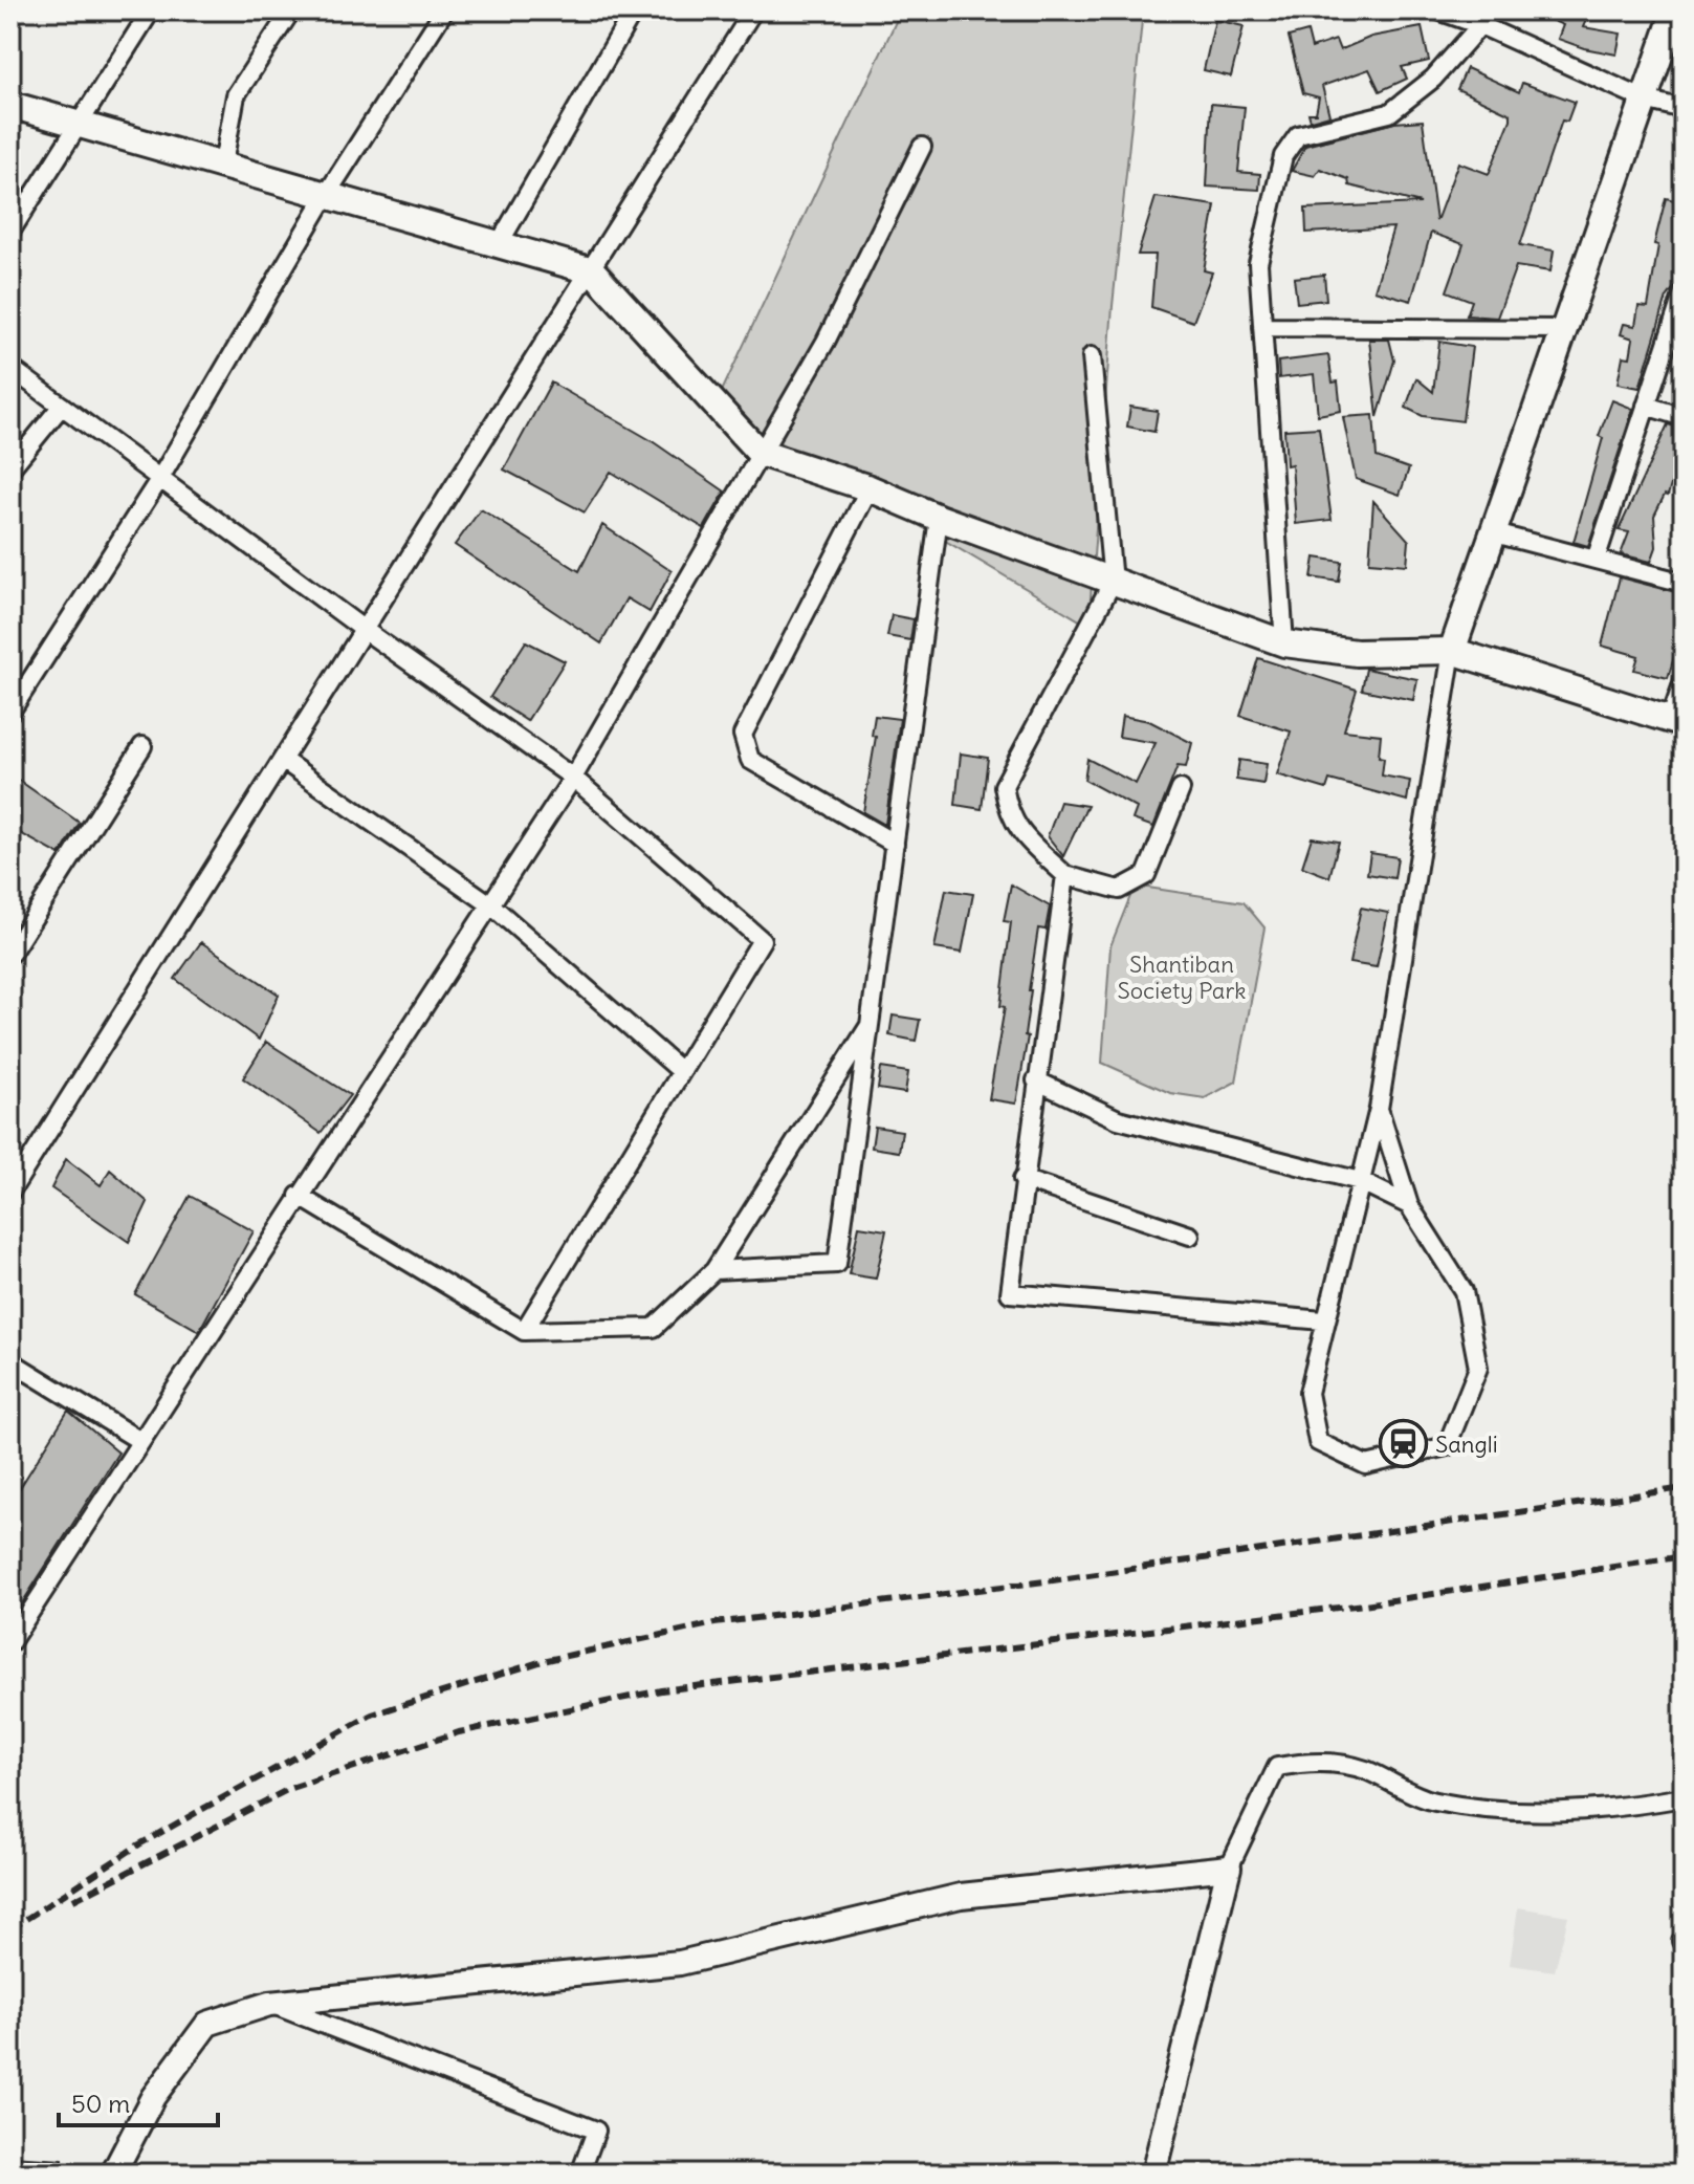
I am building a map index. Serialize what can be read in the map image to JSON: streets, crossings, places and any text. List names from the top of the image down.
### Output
{
  "parks": ["Shantiban Society Park"],
  "places": {
    "station": ["Sangli"]
  },
  "scale_bar": "50 m"
}
